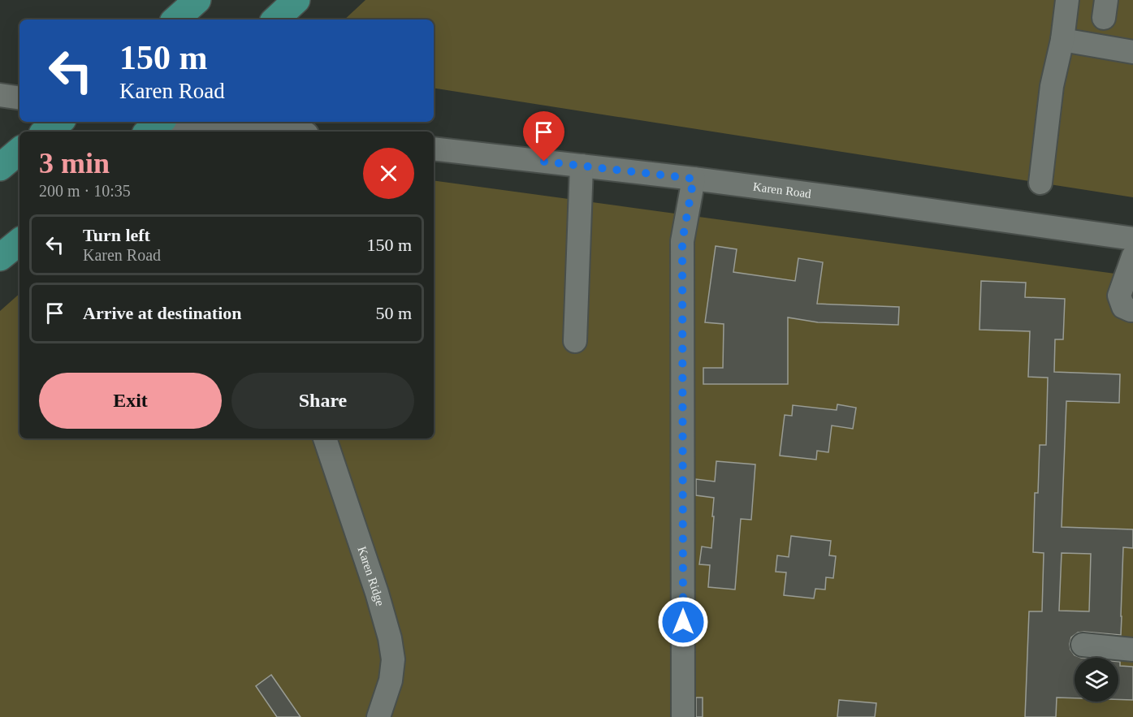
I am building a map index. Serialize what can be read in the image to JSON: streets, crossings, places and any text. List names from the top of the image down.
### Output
{
  "streets": {
    "street": ["Karen Road", "Karen Ridge"]
  },
  "page": {
    "turn": ["150 m", "Karen Road"],
    "heading": ["3 min", "200 m · 10:35"],
    "list": [
      {
        "name": "Turn left",
        "note": "Karen Road",
        "value": "150 m"
      },
      {
        "name": "Arrive at destination",
        "value": "50 m"
      }
    ],
    "buttons": ["Exit", "Share"]
  }
}
